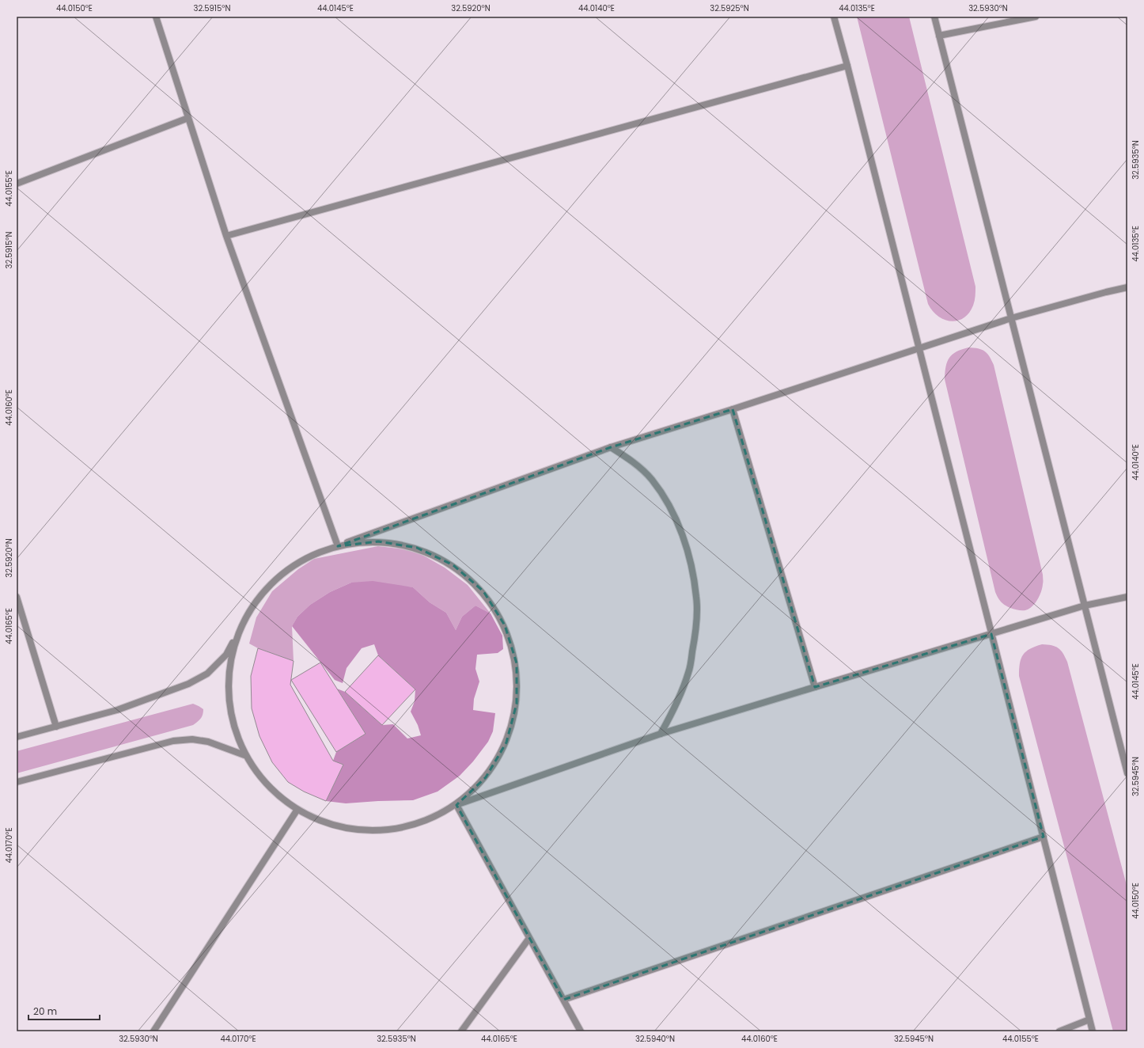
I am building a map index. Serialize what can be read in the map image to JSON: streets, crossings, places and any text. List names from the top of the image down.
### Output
{
  "scale_bar": "20 m",
  "coordinates": [
    "44.0150°E",
    "32.5915°N",
    "44.0145°E",
    "32.5920°N",
    "44.0140°E",
    "32.5925°N",
    "44.0135°E",
    "32.5930°N",
    "32.5935°N",
    "44.0155°E",
    "44.0160°E",
    "44.0165°E",
    "32.5945°N",
    "44.0170°E",
    "32.5940°N"
  ]
}
